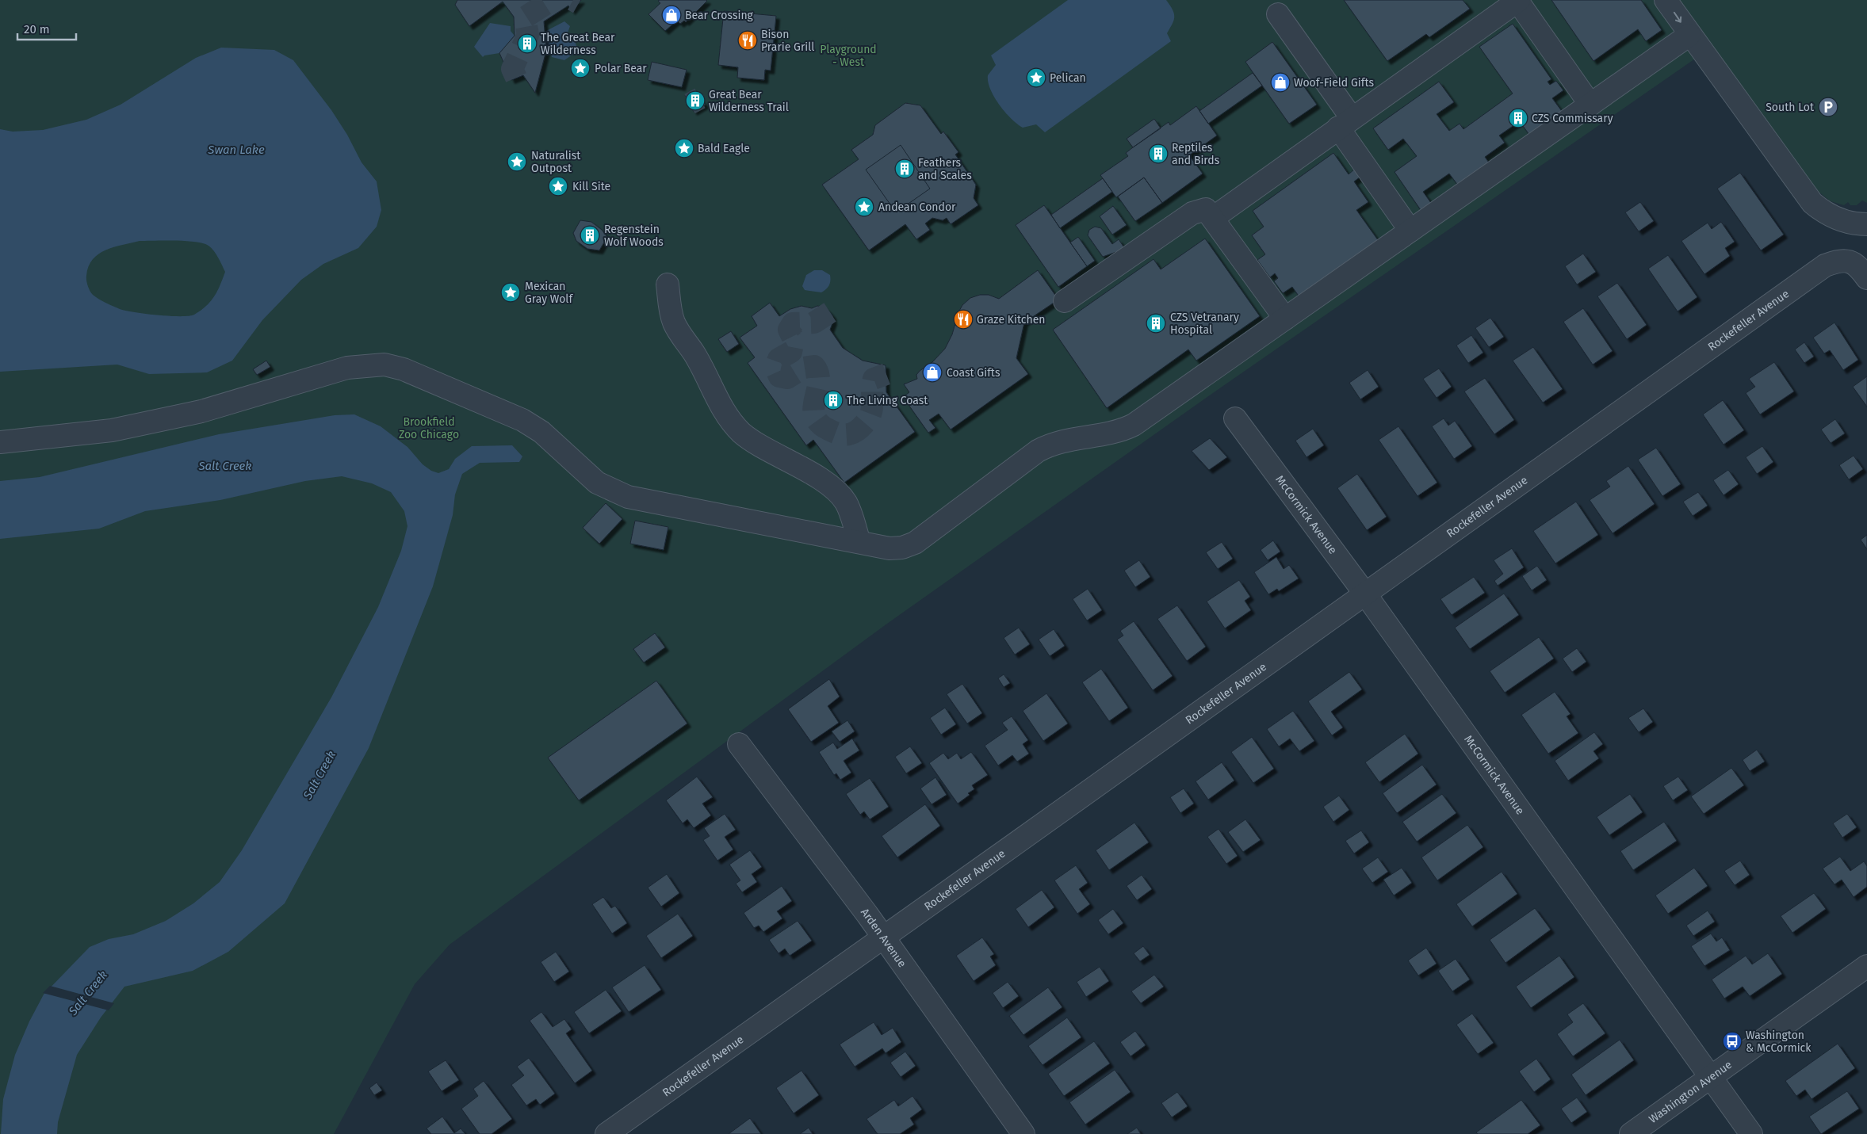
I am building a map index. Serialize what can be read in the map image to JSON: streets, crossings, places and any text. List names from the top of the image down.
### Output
{
  "streets": {
    "street": [
      "Rockefeller Avenue",
      "McCormick Avenue",
      "Arden Avenue",
      "Washington Avenue"
    ]
  },
  "crossings": [
    ["Rockefeller Avenue", "McCormick Avenue"],
    ["Rockefeller Avenue", "Arden Avenue"],
    ["McCormick Avenue", "Washington Avenue"]
  ],
  "water": ["Swan Lake", "Salt Creek"],
  "parks": ["Playground - West", "Brookfield Zoo Chicago"],
  "places": {
    "shop": ["Bear Crossing", "Woof-Field Gifts", "Coast Gifts"],
    "restaurant": ["Bison Prarie Grill", "Graze Kitchen"],
    "building": [
      "The Great Bear Wilderness",
      "Great Bear Wilderness Trail",
      "CZS Commissary",
      "Reptiles and Birds",
      "Feathers and Scales",
      "Regenstein Wolf Woods",
      "CZS Vetranary Hospital",
      "The Living Coast"
    ],
    "place": [
      "Polar Bear",
      "Pelican",
      "Bald Eagle",
      "Naturalist Outpost",
      "Kill Site",
      "Andean Condor",
      "Mexican Gray Wolf"
    ],
    "parking": ["South Lot"],
    "bus stop": ["Washington & McCormick"]
  },
  "scale_bar": "20 m"
}
